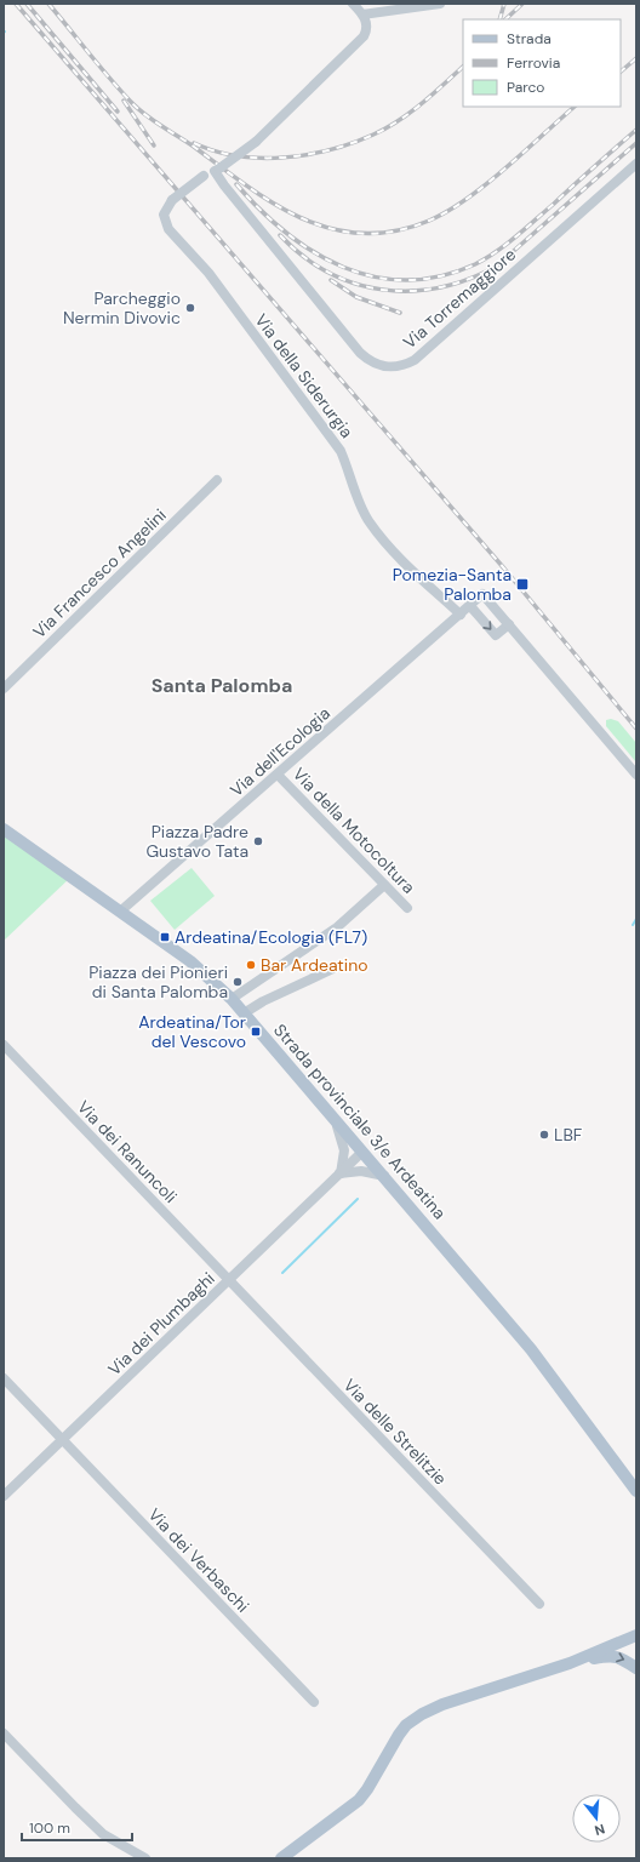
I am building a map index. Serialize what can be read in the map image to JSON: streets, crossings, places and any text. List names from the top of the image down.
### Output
{
  "streets": {
    "main road": ["Strada provinciale 3/e Ardeatina"],
    "street": [
      "Via Torremaggiore",
      "Via della Siderurgia",
      "Via Francesco Angelini",
      "Via dell'Ecologia",
      "Via della Motocoltura",
      "Via dei Ranuncoli",
      "Via dei Plumbaghi",
      "Via delle Strelitzie",
      "Via dei Verbaschi"
    ]
  },
  "crossings": [
    ["Via Torremaggiore", "Via della Siderurgia"],
    ["Via della Siderurgia", "Via dell'Ecologia"],
    ["Via dell'Ecologia", "Via della Motocoltura"],
    ["Via dell'Ecologia", "Strada provinciale 3/e Ardeatina"],
    ["Strada provinciale 3/e Ardeatina", "Via dei Plumbaghi"],
    ["Via dei Ranuncoli", "Via dei Plumbaghi"],
    ["Via dei Ranuncoli", "Via delle Strelitzie"],
    ["Via dei Plumbaghi", "Via delle Strelitzie"],
    ["Via dei Plumbaghi", "Via dei Verbaschi"]
  ],
  "districts": ["Santa Palomba"],
  "places": {
    "other": [
      "Parcheggio Nermin Divovic",
      "Piazza Padre Gustavo Tata",
      "Bar Ardeatino",
      "Piazza dei Pionieri di Santa Palomba",
      "LBF"
    ],
    "transit": ["Pomezia-Santa Palomba", "Ardeatina/Ecologia (FL7)", "Ardeatina/Tor del Vescovo"]
  },
  "legend": ["Strada", "Ferrovia", "Parco"],
  "scale_bar": "100 m",
  "north": "bottom"
}
